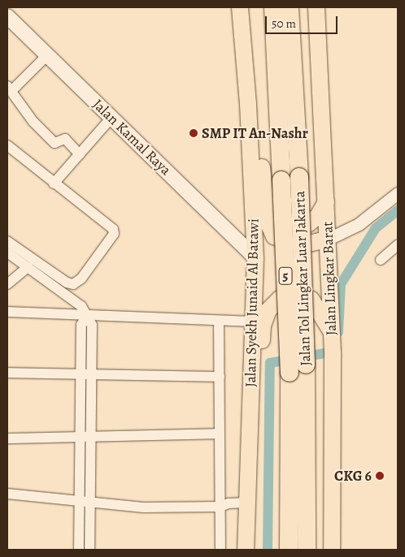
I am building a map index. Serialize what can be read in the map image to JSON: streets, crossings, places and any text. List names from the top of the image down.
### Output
{
  "streets": {
    "highway": ["5", "Jalan Tol Lingkar Luar Jakarta"],
    "main road": ["Jalan Kamal Raya", "Jalan Lingkar Barat", "Jalan Syekh Junaid Al Batawi"]
  },
  "crossings": [
    ["Jalan Kamal Raya", "Jalan Syekh Junaid Al Batawi"]
  ],
  "places": ["SMP IT An-Nashr", "CKG 6"],
  "scale_bar": "50 m"
}
